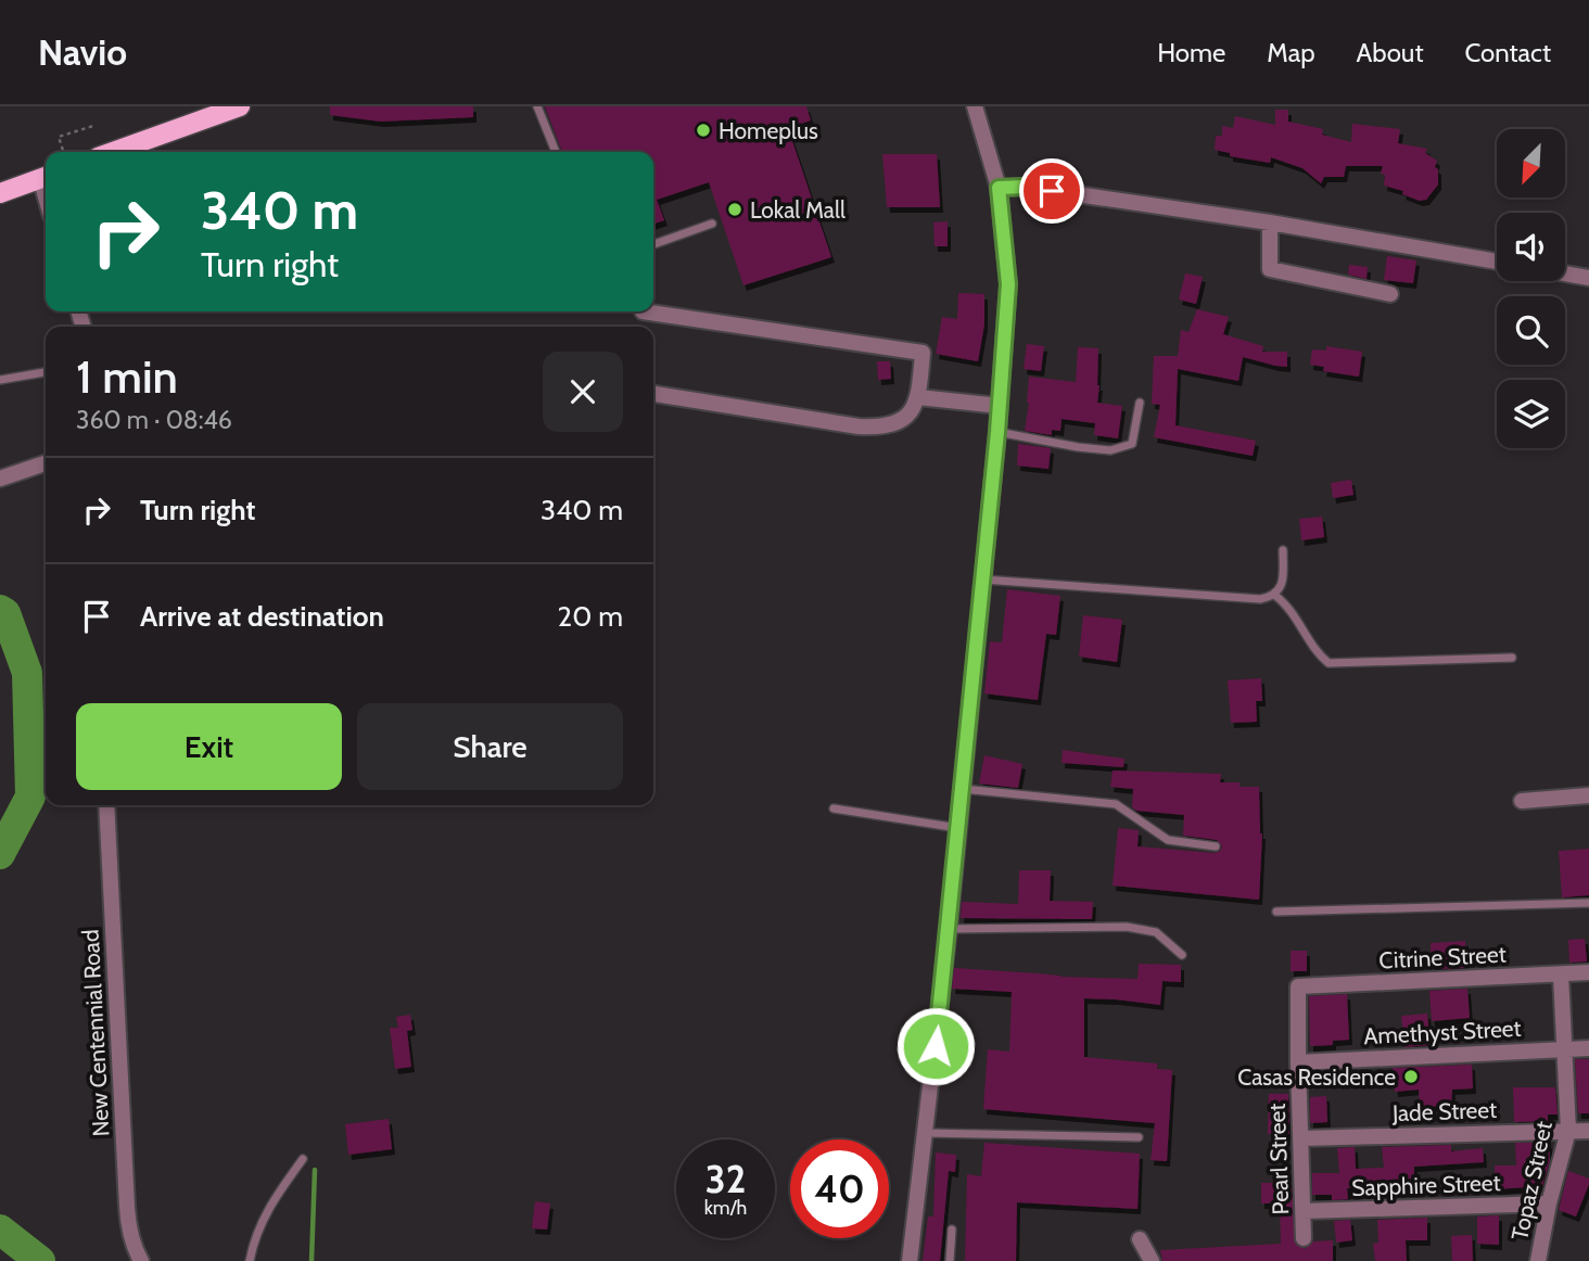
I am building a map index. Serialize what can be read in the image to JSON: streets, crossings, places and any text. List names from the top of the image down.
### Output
{
  "streets": {
    "street": [
      "Citrine Street",
      "Amethyst Street",
      "New Centennial Road",
      "Jade Street",
      "Pearl Street",
      "Topaz Street",
      "Sapphire Street"
    ]
  },
  "crossings": [
    ["Citrine Street", "Pearl Street"],
    ["Citrine Street", "Topaz Street"],
    ["Amethyst Street", "Pearl Street"],
    ["Amethyst Street", "Topaz Street"],
    ["Jade Street", "Pearl Street"],
    ["Jade Street", "Topaz Street"],
    ["Pearl Street", "Sapphire Street"],
    ["Topaz Street", "Sapphire Street"]
  ],
  "places": ["Homeplus", "Lokal Mall", "Casas Residence"],
  "north": "bottom left",
  "page": {
    "header": "Navio",
    "nav": [
      "Home",
      "Map",
      "About",
      "Contact"
    ],
    "turn": ["340 m", "Turn right"],
    "heading": ["1 min", "360 m · 08:46"],
    "list": [
      {
        "name": "Turn right",
        "value": "340 m"
      },
      {
        "name": "Arrive at destination",
        "value": "20 m"
      }
    ],
    "buttons": ["Exit", "Share"],
    "speed": "32 km/h",
    "limit": "40"
  }
}
